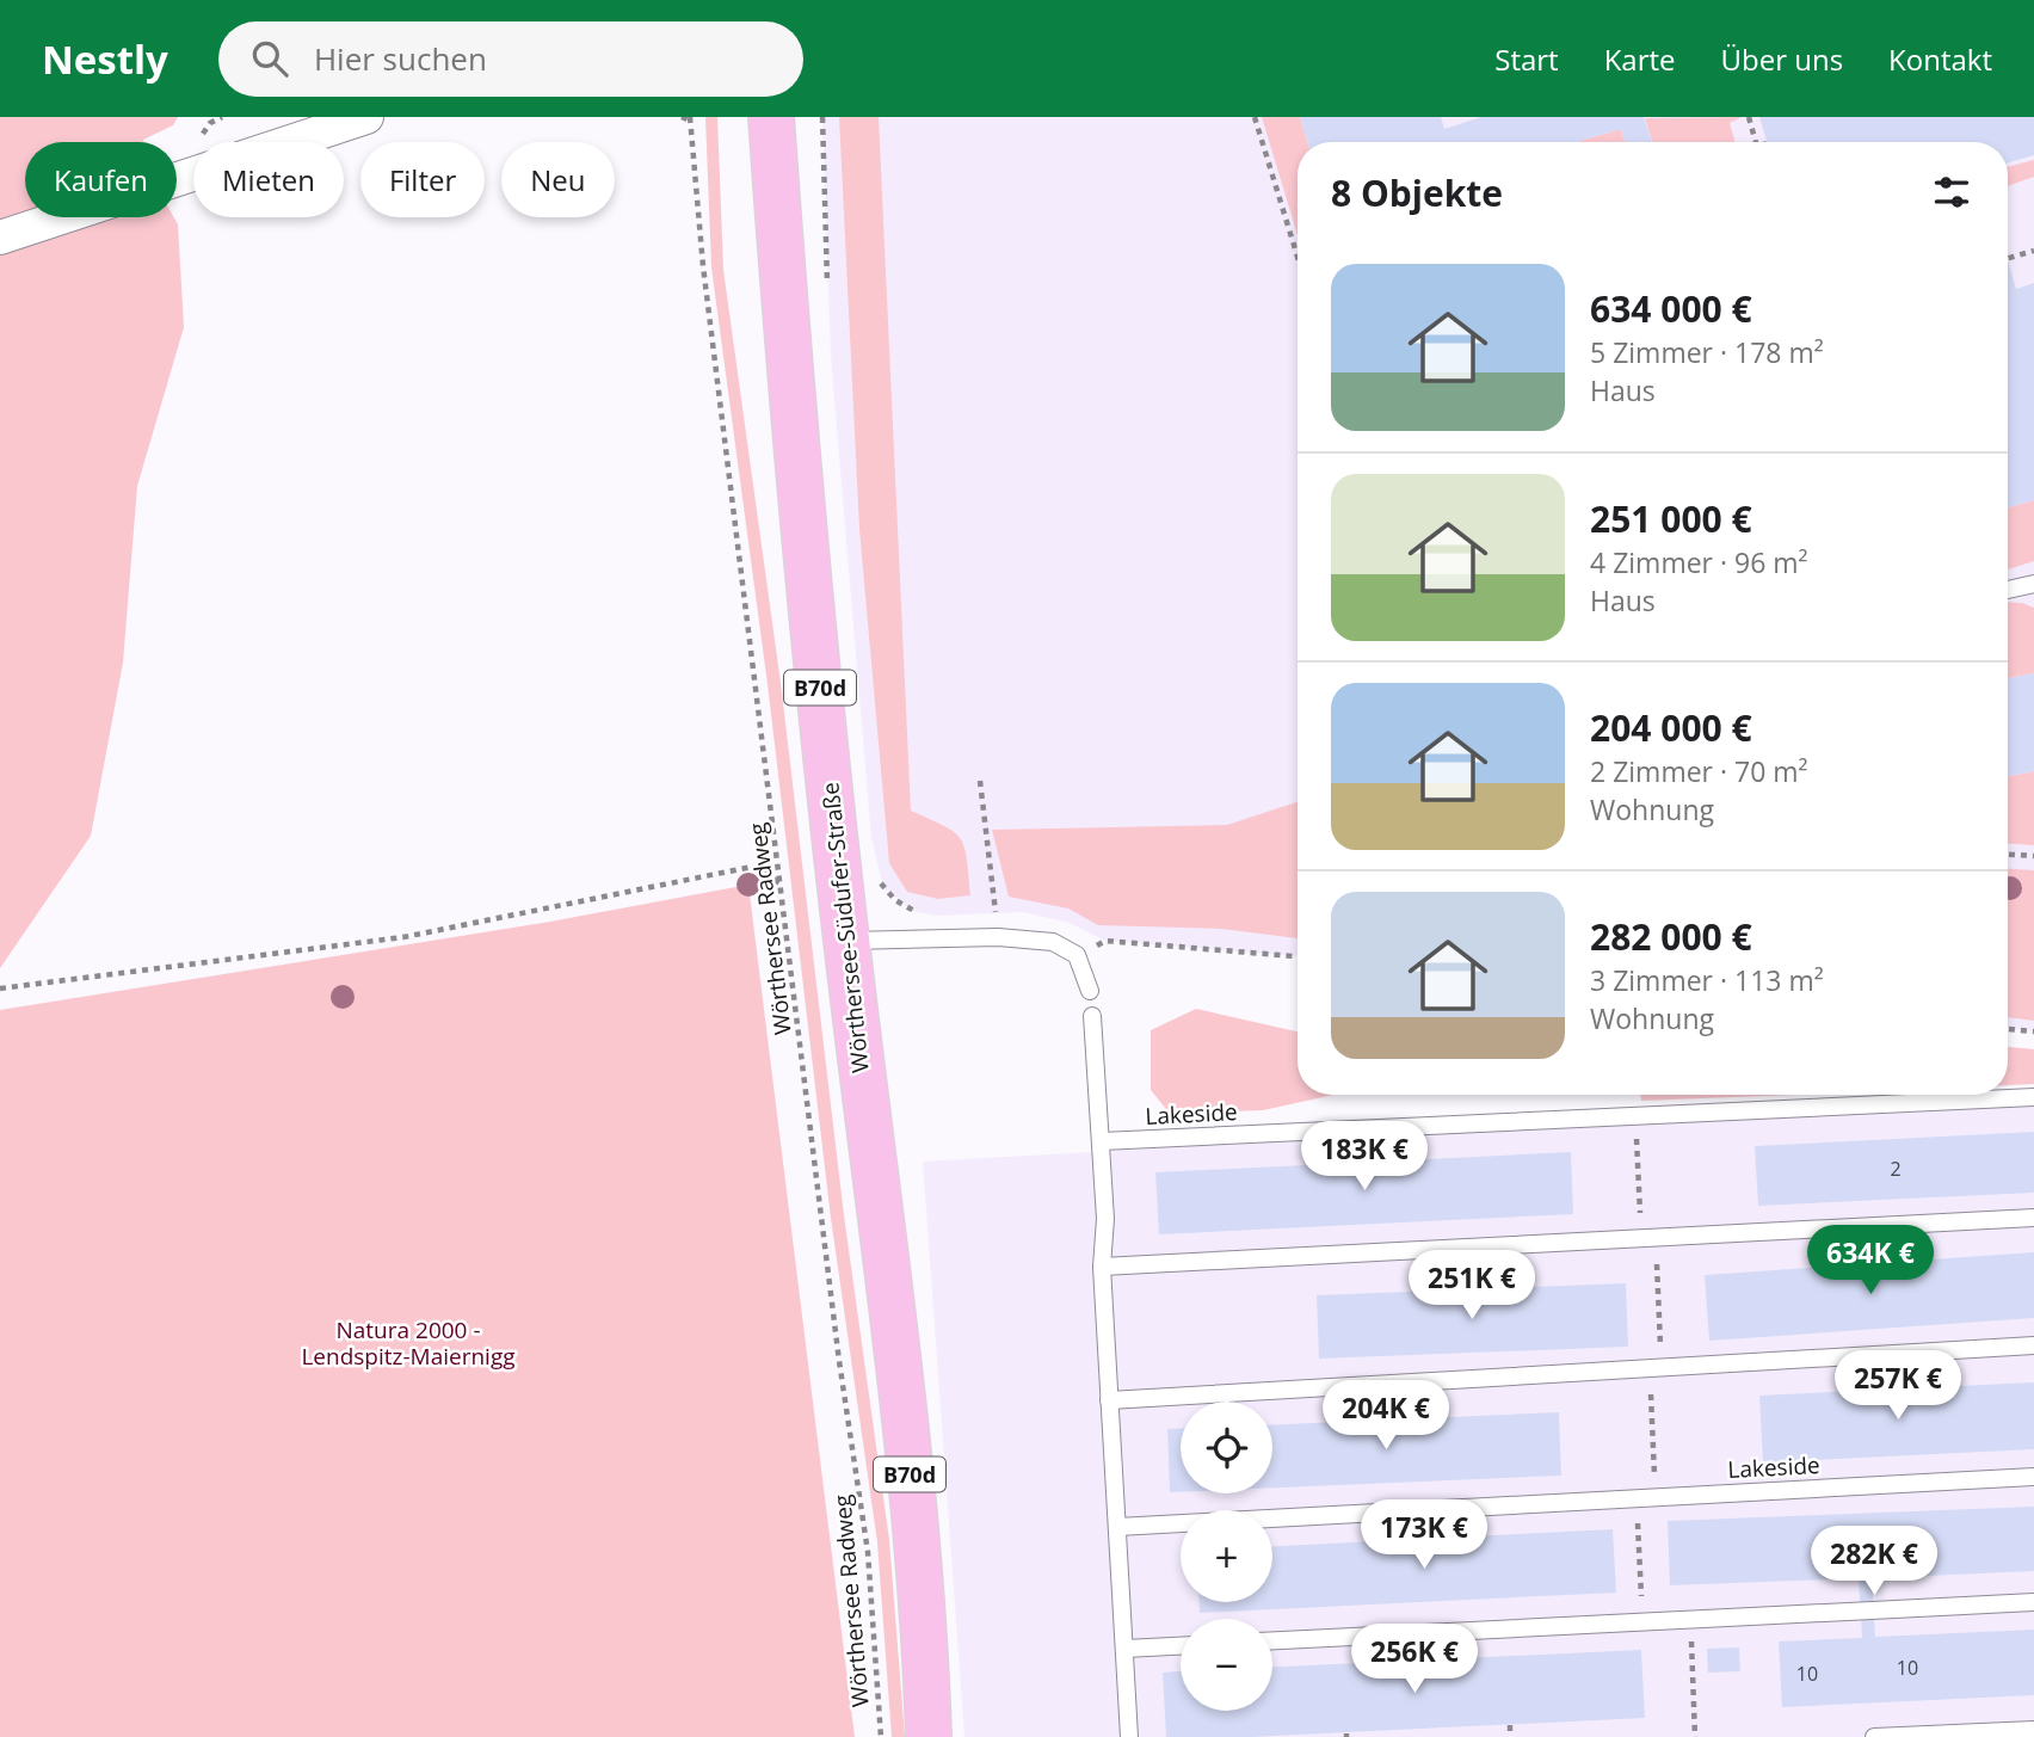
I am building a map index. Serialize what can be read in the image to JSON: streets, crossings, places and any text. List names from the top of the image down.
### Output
{
  "streets": {
    "main road": ["B70d", "Wörthersee-Südufer-Straße"],
    "lane": ["Lakeside"],
    "path": ["Wörthersee Radweg"]
  },
  "parks": ["Natura 2000 - Lendspitz-Maiernigg"],
  "house_numbers": ["2", "10", "10"],
  "page": {
    "header": "Nestly",
    "search": "Hier suchen",
    "nav": [
      "Start",
      "Karte",
      "Über uns",
      "Kontakt"
    ],
    "chip": [
      "Kaufen",
      "Mieten",
      "Filter",
      "Neu"
    ],
    "heading": "8 Objekte",
    "list": [
      {
        "name": "634 000 €",
        "note": "5 Zimmer · 178 m² · Haus"
      },
      {
        "name": "251 000 €",
        "note": "4 Zimmer · 96 m² · Haus"
      },
      {
        "name": "204 000 €",
        "note": "2 Zimmer · 70 m² · Wohnung"
      },
      {
        "name": "282 000 €",
        "note": "3 Zimmer · 113 m² · Wohnung"
      }
    ],
    "price": [
      "183K €",
      "634K €",
      "251K €",
      "257K €",
      "204K €",
      "173K €",
      "282K €",
      "256K €"
    ],
    "map_buttons": ["+", "−"]
  }
}
